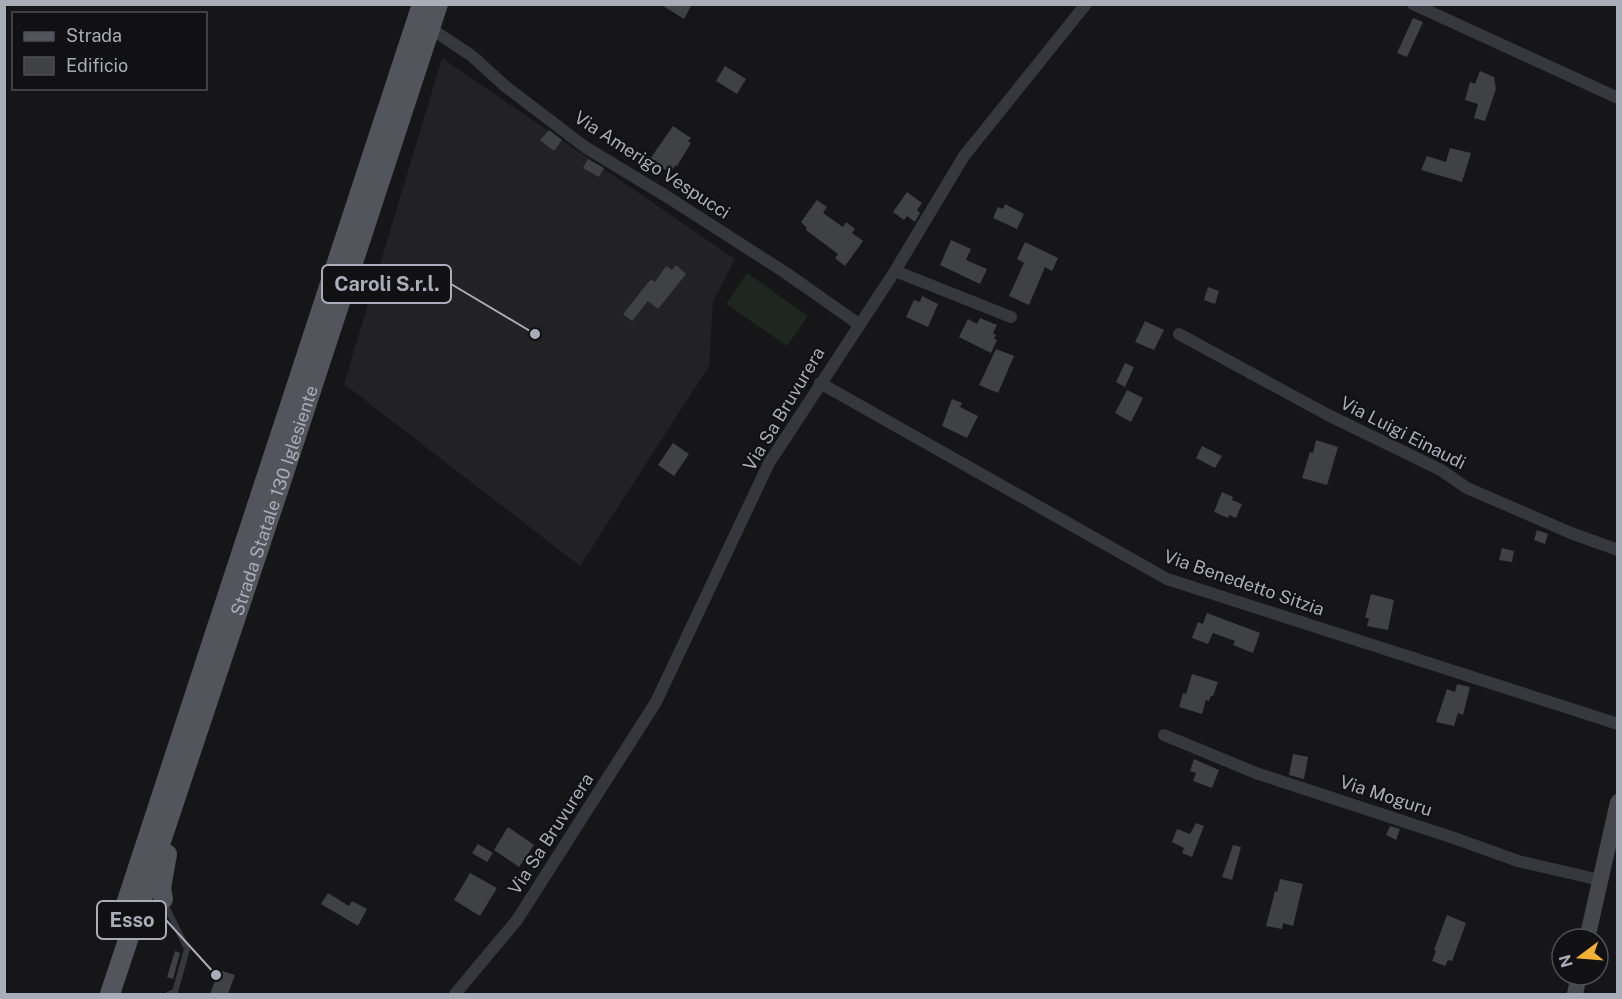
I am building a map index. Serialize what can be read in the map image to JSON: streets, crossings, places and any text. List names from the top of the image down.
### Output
{
  "streets": {
    "main road": ["Strada Statale 130 Iglesiente"],
    "street": [
      "Via Amerigo Vespucci",
      "Via Sa Bruvurera",
      "Via Luigi Einaudi",
      "Via Benedetto Sitzia",
      "Via Moguru"
    ]
  },
  "crossings": [
    ["Via Amerigo Vespucci", "Via Sa Bruvurera"],
    ["Via Amerigo Vespucci", "Strada Statale 130 Iglesiente"],
    ["Via Sa Bruvurera", "Via Benedetto Sitzia"]
  ],
  "places": ["Caroli S.r.l.", "Esso"],
  "legend": ["Strada", "Edificio"],
  "north": "left"
}
